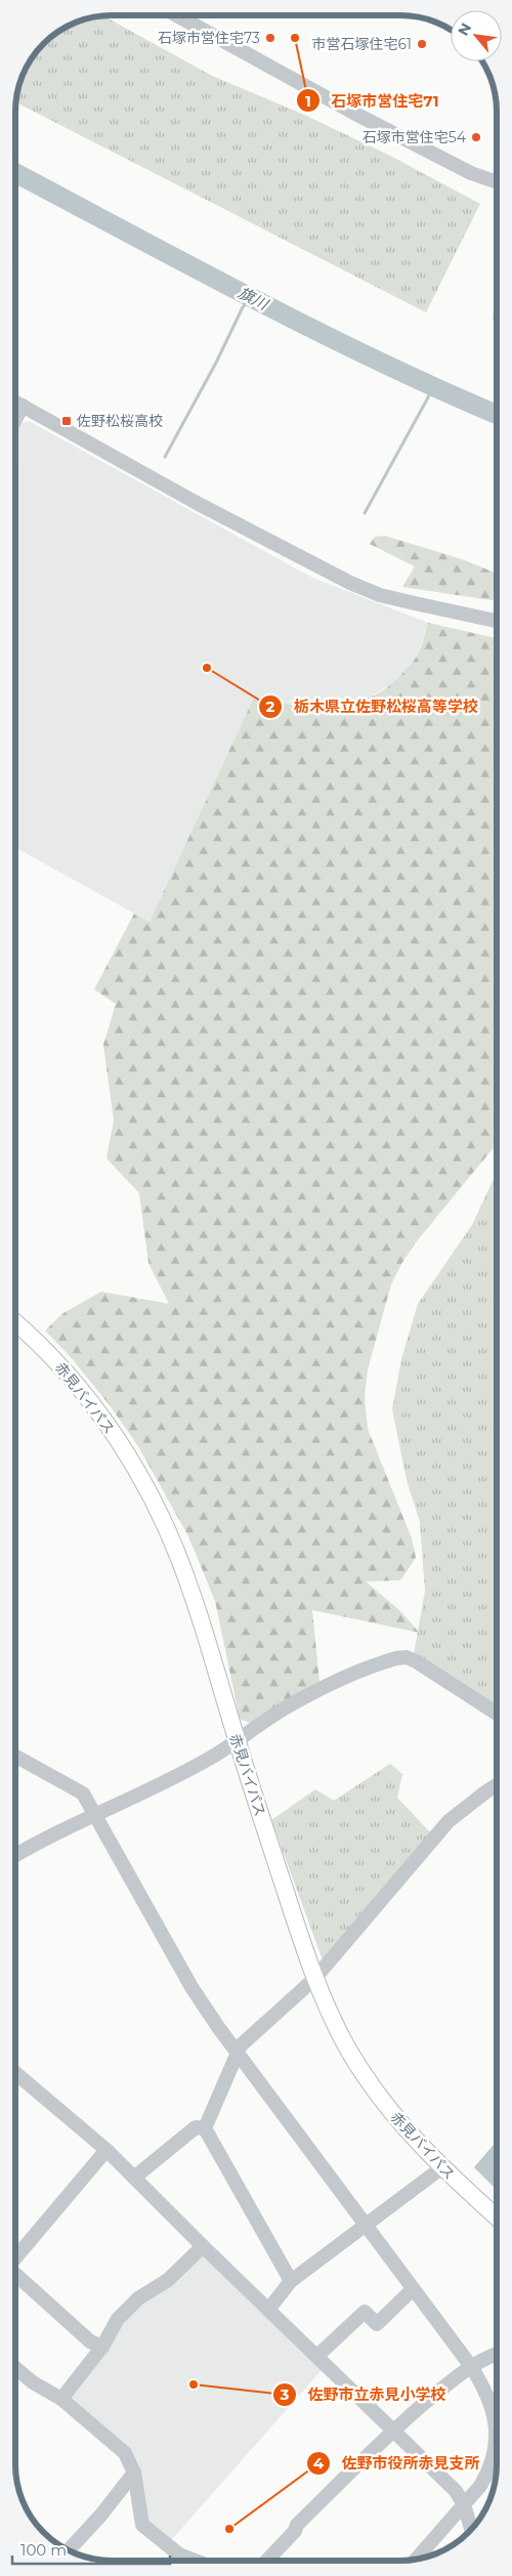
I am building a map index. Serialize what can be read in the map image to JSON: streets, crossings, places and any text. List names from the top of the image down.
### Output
{
  "streets": {
    "main road": ["赤見バイパス"]
  },
  "water": ["旗川"],
  "places": {
    "other": [
      "石塚市営住宅73",
      "石塚市営住宅71",
      "市営石塚住宅61",
      "石塚市営住宅54",
      "栃木県立佐野松桜高等学校",
      "佐野市立赤見小学校",
      "佐野市役所赤見支所"
    ],
    "transit": ["佐野松桜高校"]
  },
  "scale_bar": "100 m",
  "north": "top left"
}
